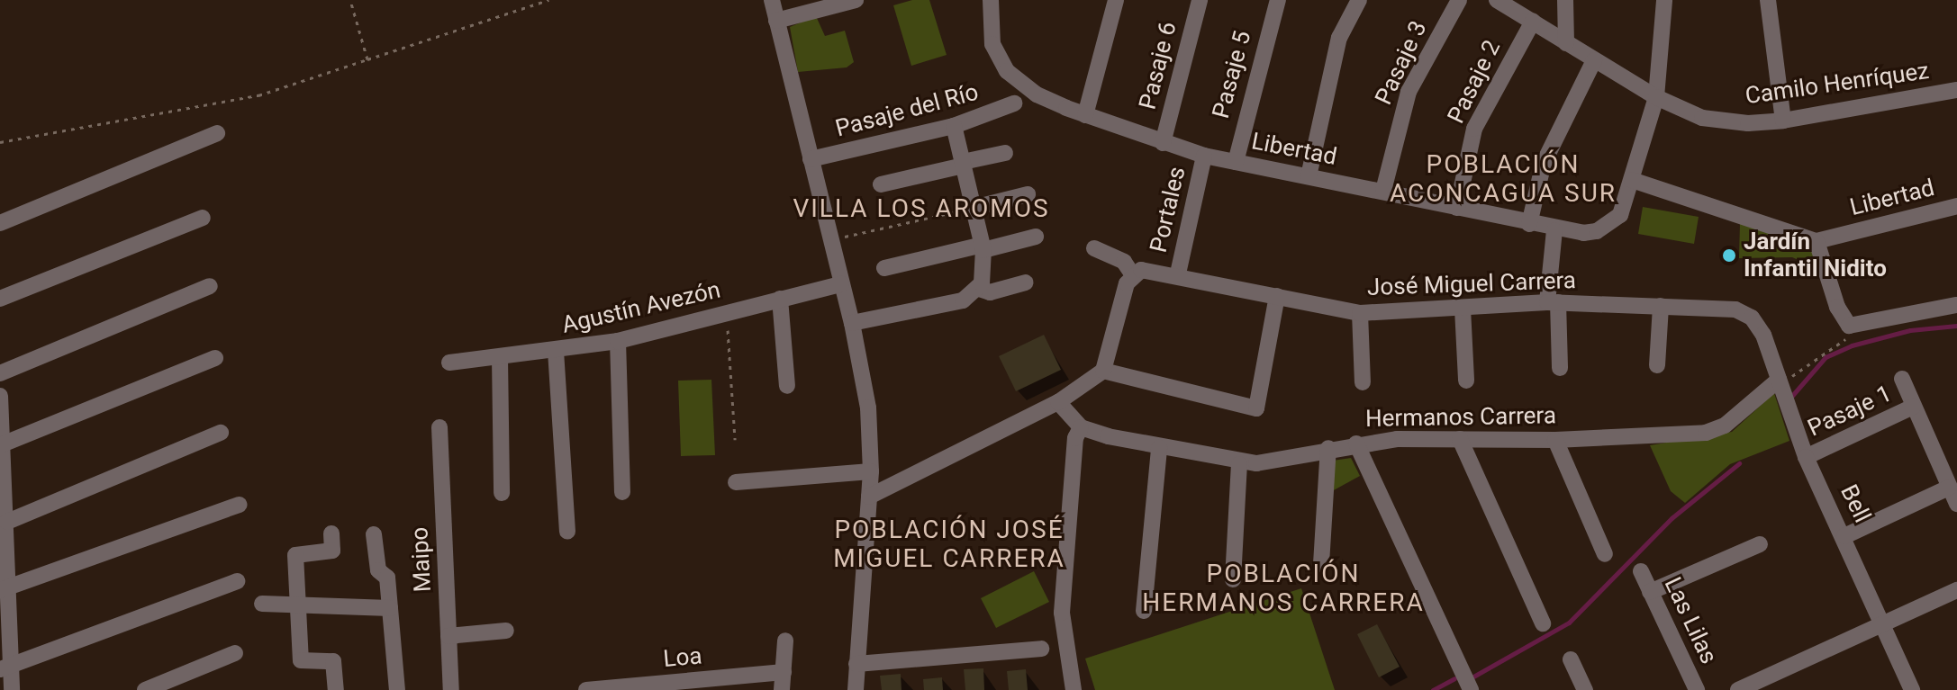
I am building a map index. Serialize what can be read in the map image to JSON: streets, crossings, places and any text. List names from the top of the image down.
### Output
{
  "streets": {
    "street": [
      "Pasaje 3",
      "Pasaje 6",
      "Pasaje 5",
      "Pasaje 2",
      "Camilo Henríquez",
      "Pasaje del Río",
      "Libertad",
      "Portales",
      "José Miguel Carrera",
      "Agustín Avezón",
      "Pasaje 1",
      "Hermanos Carrera",
      "Bell",
      "Maipo",
      "Las Lilas",
      "Loa"
    ]
  },
  "crossings": [
    ["Pasaje 3", "Libertad"],
    ["Pasaje 6", "Libertad"],
    ["Pasaje 5", "Libertad"],
    ["Pasaje 2", "Camilo Henríquez"],
    ["Pasaje 2", "Libertad"],
    ["Camilo Henríquez", "Libertad"],
    ["Libertad", "Portales"],
    ["Portales", "José Miguel Carrera"],
    ["José Miguel Carrera", "Bell"],
    ["Pasaje 1", "Bell"],
    ["Hermanos Carrera", "Bell"]
  ],
  "districts": [
    "POBLACIÓN ACONCAGUA SUR",
    "VILLA LOS AROMOS",
    "POBLACIÓN JOSÉ MIGUEL CARRERA",
    "POBLACIÓN HERMANOS CARRERA"
  ],
  "places": ["Jardín Infantil Nidito"]
}
